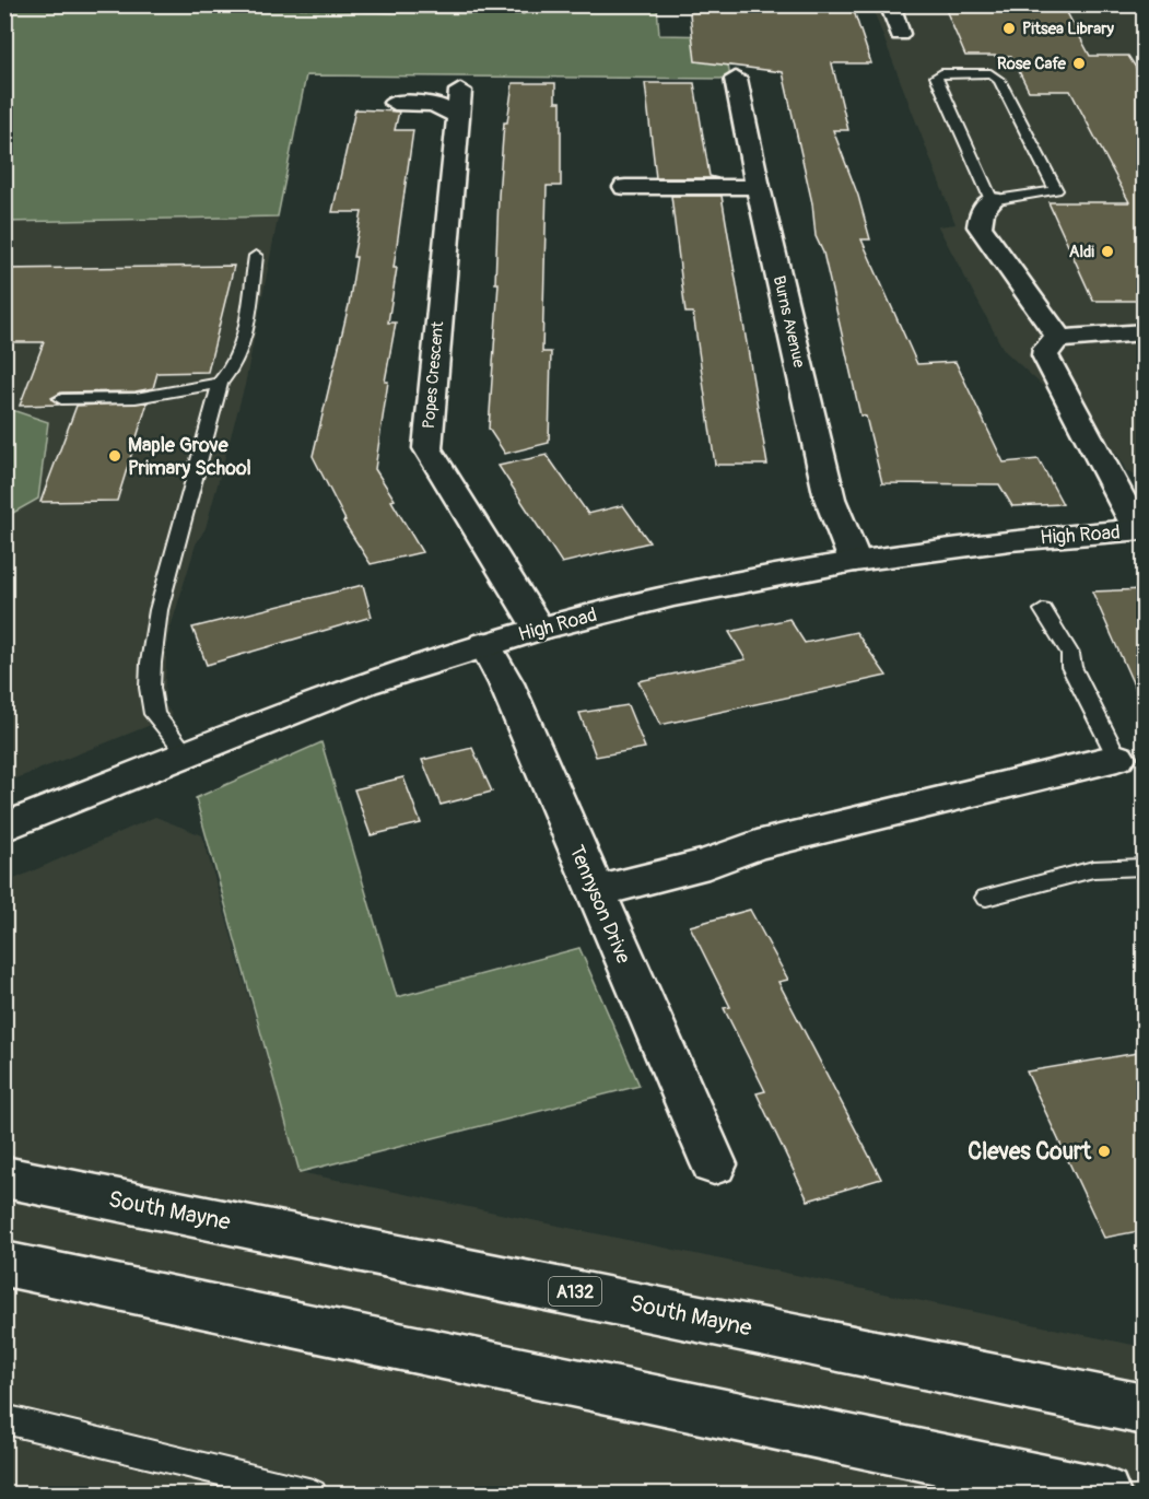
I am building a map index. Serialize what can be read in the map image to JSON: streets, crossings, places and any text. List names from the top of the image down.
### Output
{
  "streets": {
    "street": [
      "Burns Avenue",
      "Popes Crescent",
      "High Road",
      "Tennyson Drive",
      "South Mayne",
      "A132"
    ]
  },
  "crossings": [
    ["Burns Avenue", "High Road"],
    ["Popes Crescent", "High Road"],
    ["High Road", "Tennyson Drive"]
  ],
  "places": [
    "Pitsea Library",
    "Rose Cafe",
    "Aldi",
    "Maple Grove Primary School",
    "Cleves Court"
  ]
}
